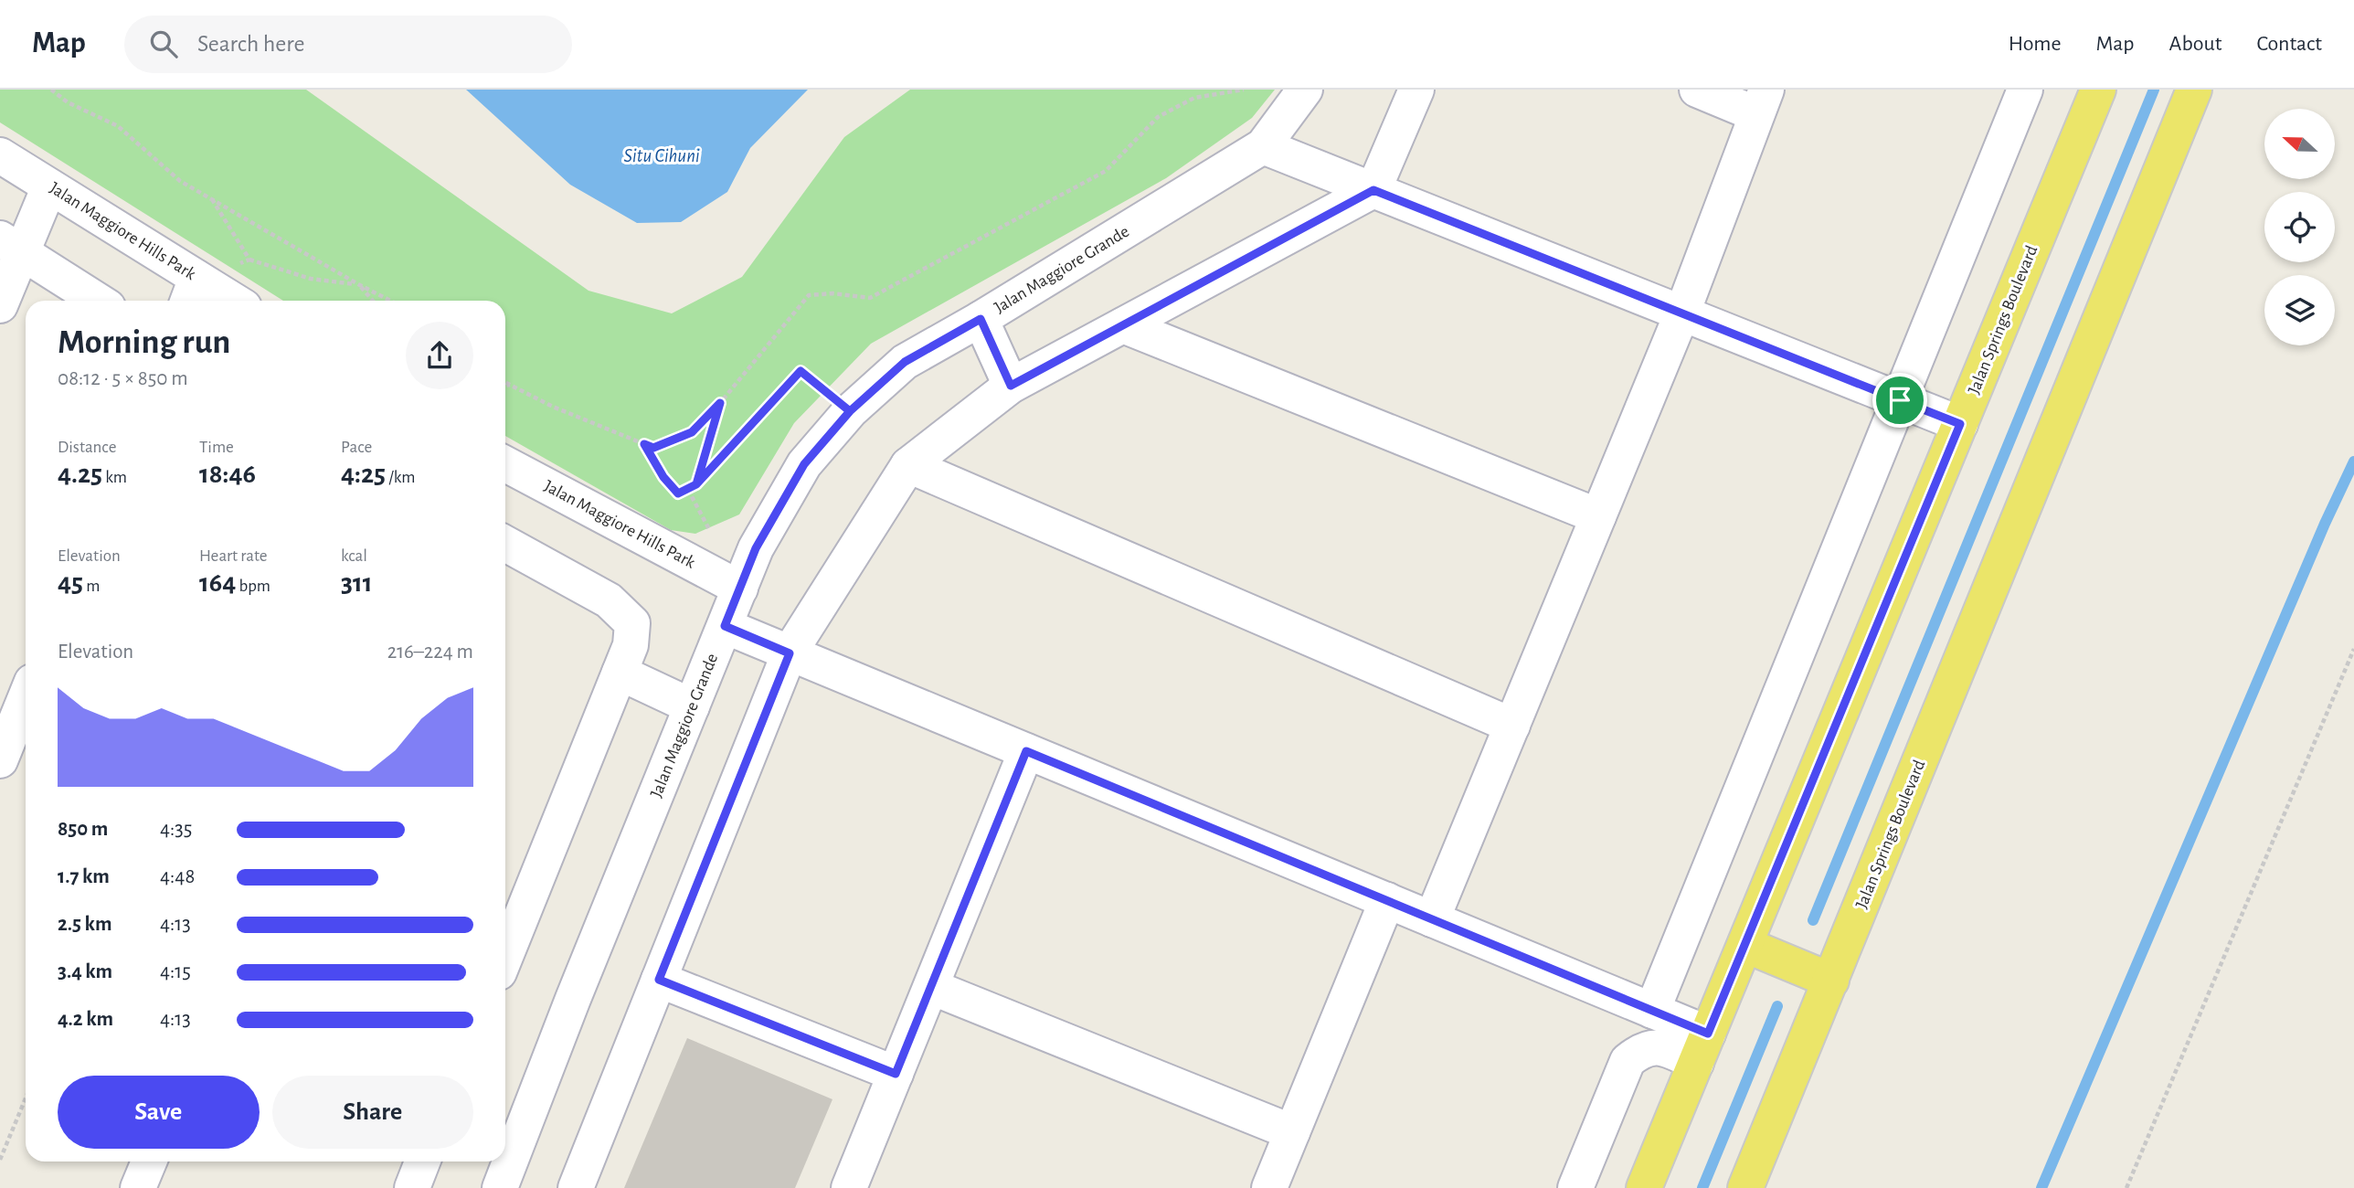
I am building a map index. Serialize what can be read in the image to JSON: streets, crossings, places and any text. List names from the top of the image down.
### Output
{
  "streets": {
    "main road": ["Jalan Springs Boulevard"],
    "street": ["Jalan Maggiore Hills Park", "Jalan Maggiore Grande"]
  },
  "crossings": [
    ["Jalan Maggiore Hills Park", "Jalan Maggiore Grande"]
  ],
  "water": ["Situ Cihuni"],
  "north": "left",
  "page": {
    "header": "Map",
    "search": "Search here",
    "nav": [
      "Home",
      "Map",
      "About",
      "Contact"
    ],
    "heading": ["Morning run", "08:12 · 5 × 850 m"],
    "stats": [
      ["Distance", "4.25 km"],
      ["Time", "18:46"],
      ["Pace", "4:25 /km"],
      ["Elevation", "45 m"],
      ["Heart rate", "164 bpm"],
      ["kcal", "311"]
    ],
    "chart": ["Elevation", "216–224 m"],
    "list": [
      {
        "name": "850 m",
        "note": "4:35"
      },
      {
        "name": "1.7 km",
        "note": "4:48"
      },
      {
        "name": "2.5 km",
        "note": "4:13"
      },
      {
        "name": "3.4 km",
        "note": "4:15"
      },
      {
        "name": "4.2 km",
        "note": "4:13"
      }
    ],
    "buttons": ["Save", "Share"]
  }
}
